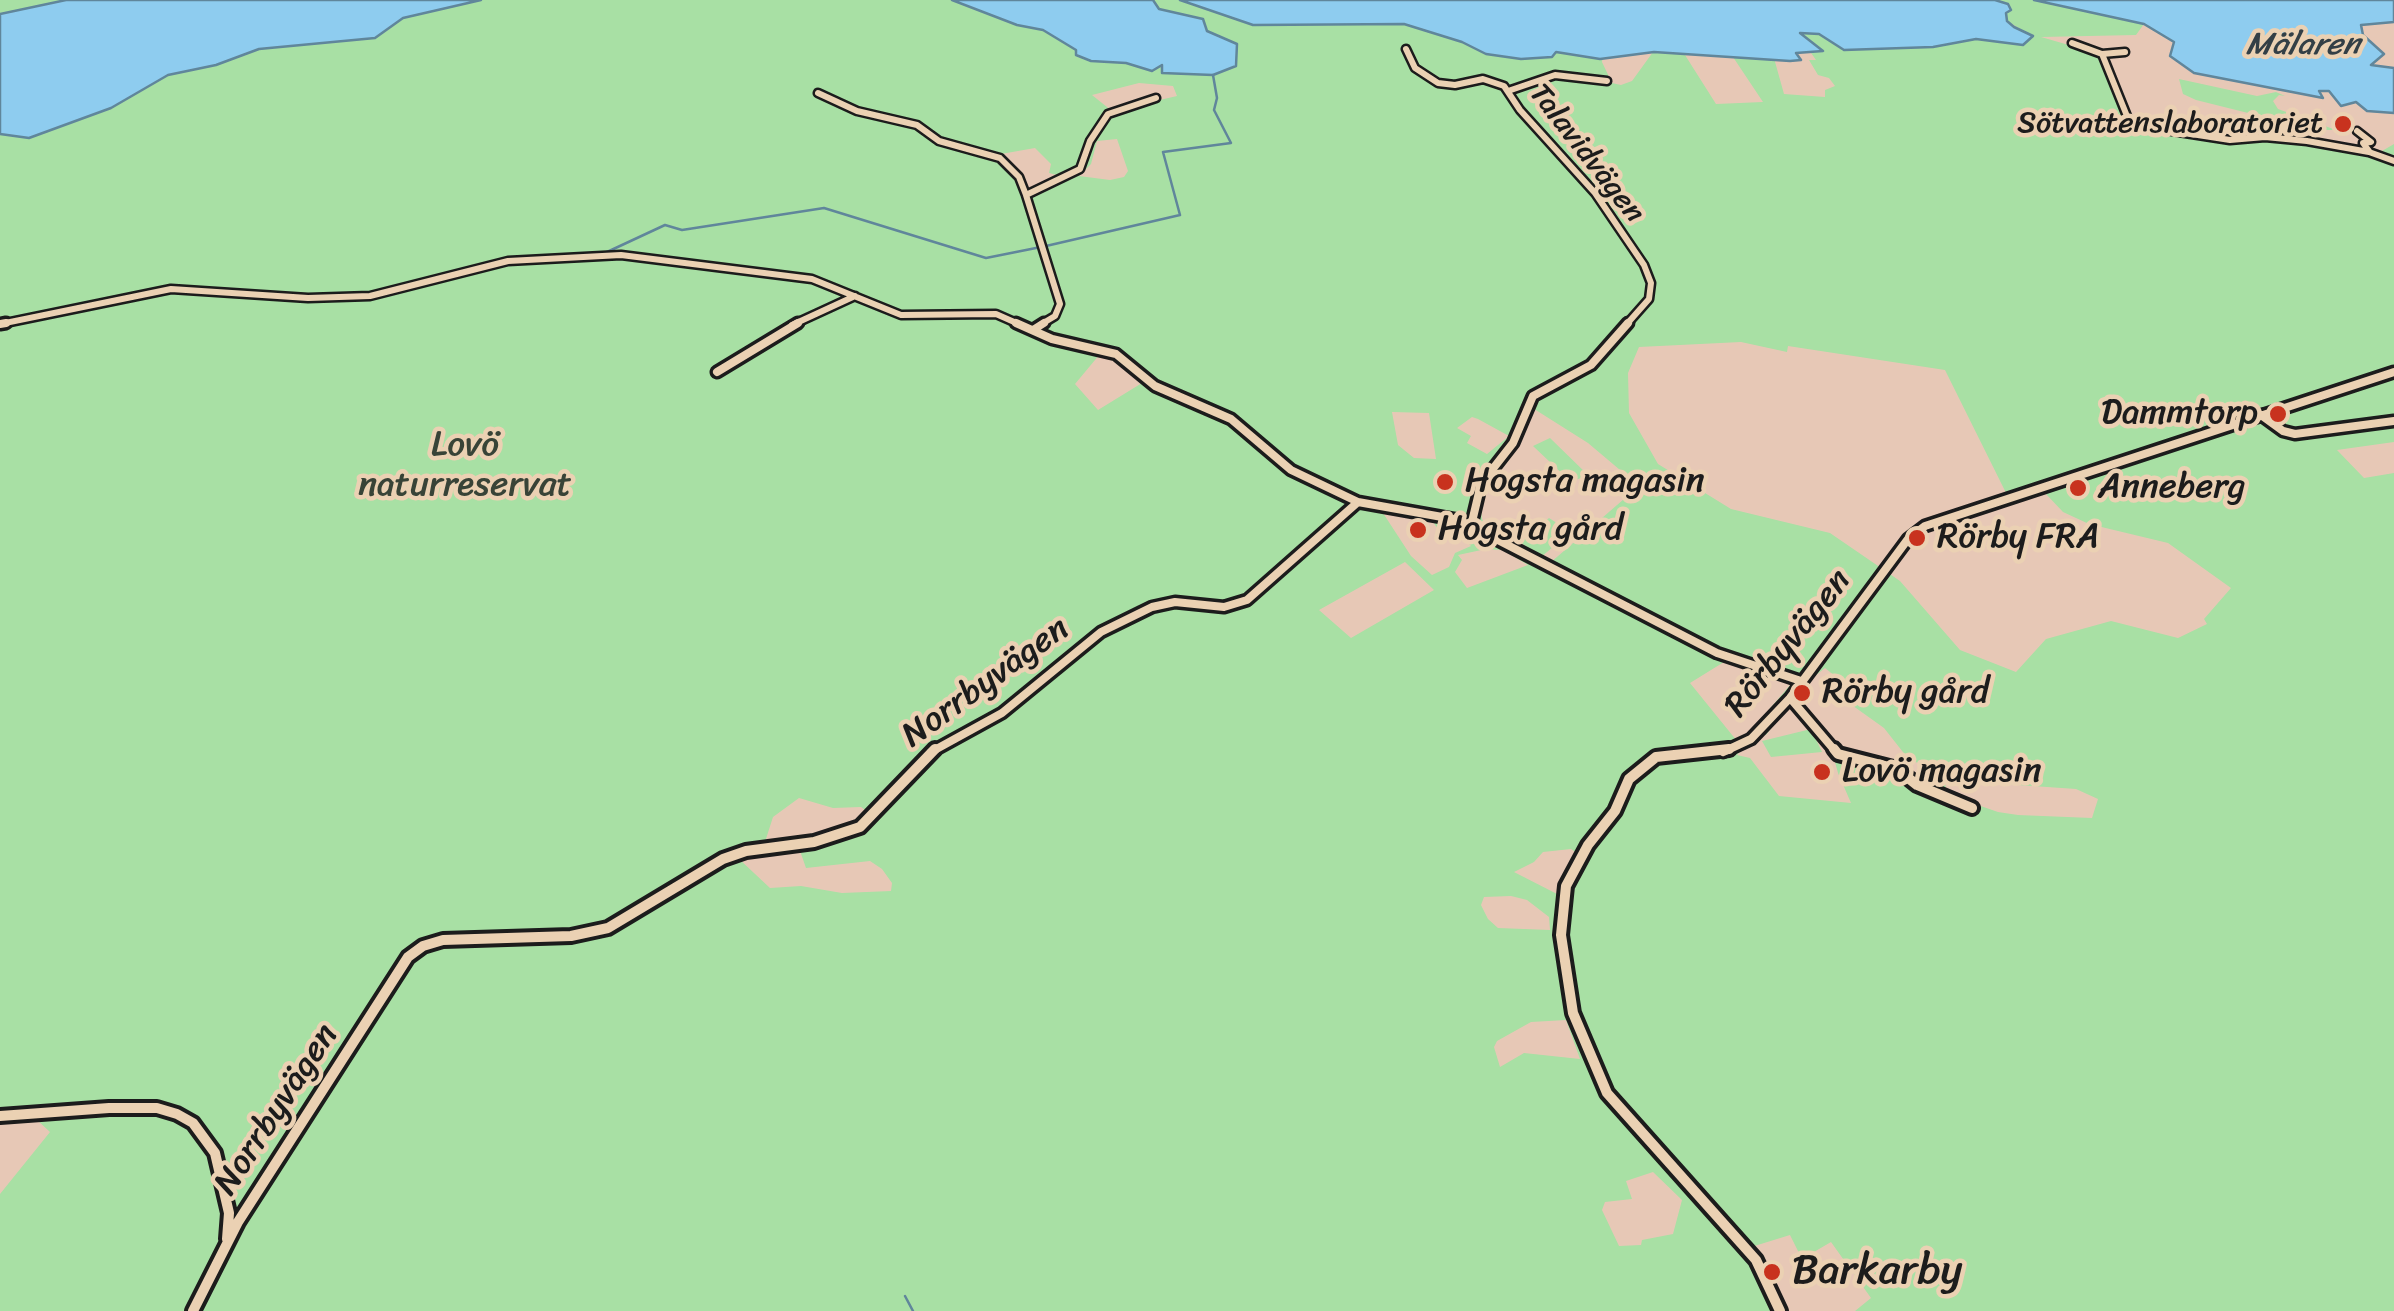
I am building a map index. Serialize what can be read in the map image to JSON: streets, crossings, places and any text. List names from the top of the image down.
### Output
{
  "streets": {
    "street": ["Talavidvägen", "Rörbyvägen", "Norrbyvägen"]
  },
  "water": ["Mälaren"],
  "parks": ["Lovö naturreservat"],
  "places": [
    "Sötvattenslaboratoriet",
    "Dammtorp",
    "Hogsta magasin",
    "Anneberg",
    "Hogsta gård",
    "Rörby FRA",
    "Rörby gård",
    "Lovö magasin",
    "Barkarby"
  ]
}
